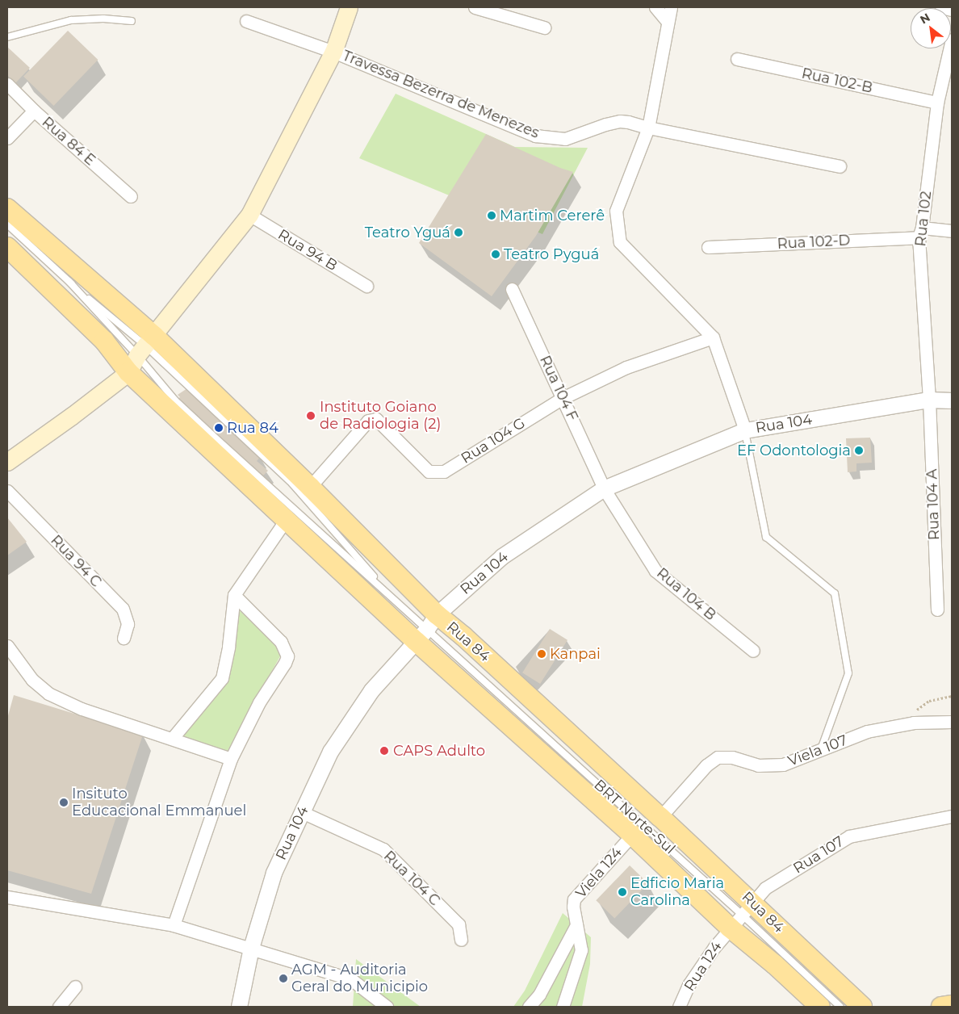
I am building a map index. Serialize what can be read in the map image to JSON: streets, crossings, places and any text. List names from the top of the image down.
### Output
{
  "streets": {
    "main road": ["Rua 84"],
    "street": [
      "Rua 102-B",
      "Travessa Bezerra de Menezes",
      "Rua 84 E",
      "Rua 102",
      "Rua 102-D",
      "Rua 94 B",
      "Rua 104 F",
      "Rua 104",
      "Rua 104 G",
      "Rua 104 A",
      "Rua 94 C",
      "Rua 104 B",
      "Viela 107",
      "Rua 107",
      "Viela 124",
      "Rua 104 C",
      "Rua 124"
    ],
    "lane": ["BRT Norte-Sul"]
  },
  "crossings": [
    ["Rua 102-B", "Rua 102"],
    ["Rua 102", "Rua 102-D"],
    ["Rua 102", "Rua 104"],
    ["Rua 102", "Rua 104 A"],
    ["Rua 104 F", "Rua 104"],
    ["Rua 104 F", "Rua 104 G"],
    ["Rua 104 F", "Rua 104 B"],
    ["Rua 104", "Rua 104 A"],
    ["Rua 104", "Rua 104 B"],
    ["Rua 104", "Rua 84"],
    ["Rua 104", "BRT Norte-Sul"],
    ["Rua 104", "Rua 104 C"],
    ["Rua 104 G", "Rua 84"],
    ["Rua 84", "Viela 107"],
    ["Rua 84", "BRT Norte-Sul"],
    ["Rua 84", "Rua 107"],
    ["Rua 84", "Viela 124"],
    ["Rua 84", "Rua 124"],
    ["BRT Norte-Sul", "Rua 107"],
    ["BRT Norte-Sul", "Rua 124"],
    ["Rua 107", "Rua 124"]
  ],
  "places": [
    "Martim Cererê",
    "Teatro Yguá",
    "Teatro Pyguá",
    "Instituto Goiano de Radiologia (2)",
    "Rua 84",
    "EF Odontologia",
    "Kanpai",
    "CAPS Adulto",
    "Insituto Educacional Emmanuel",
    "Edficio Maria Carolina",
    "AGM - Auditoria Geral do Municipio"
  ],
  "north": "top left"
}
